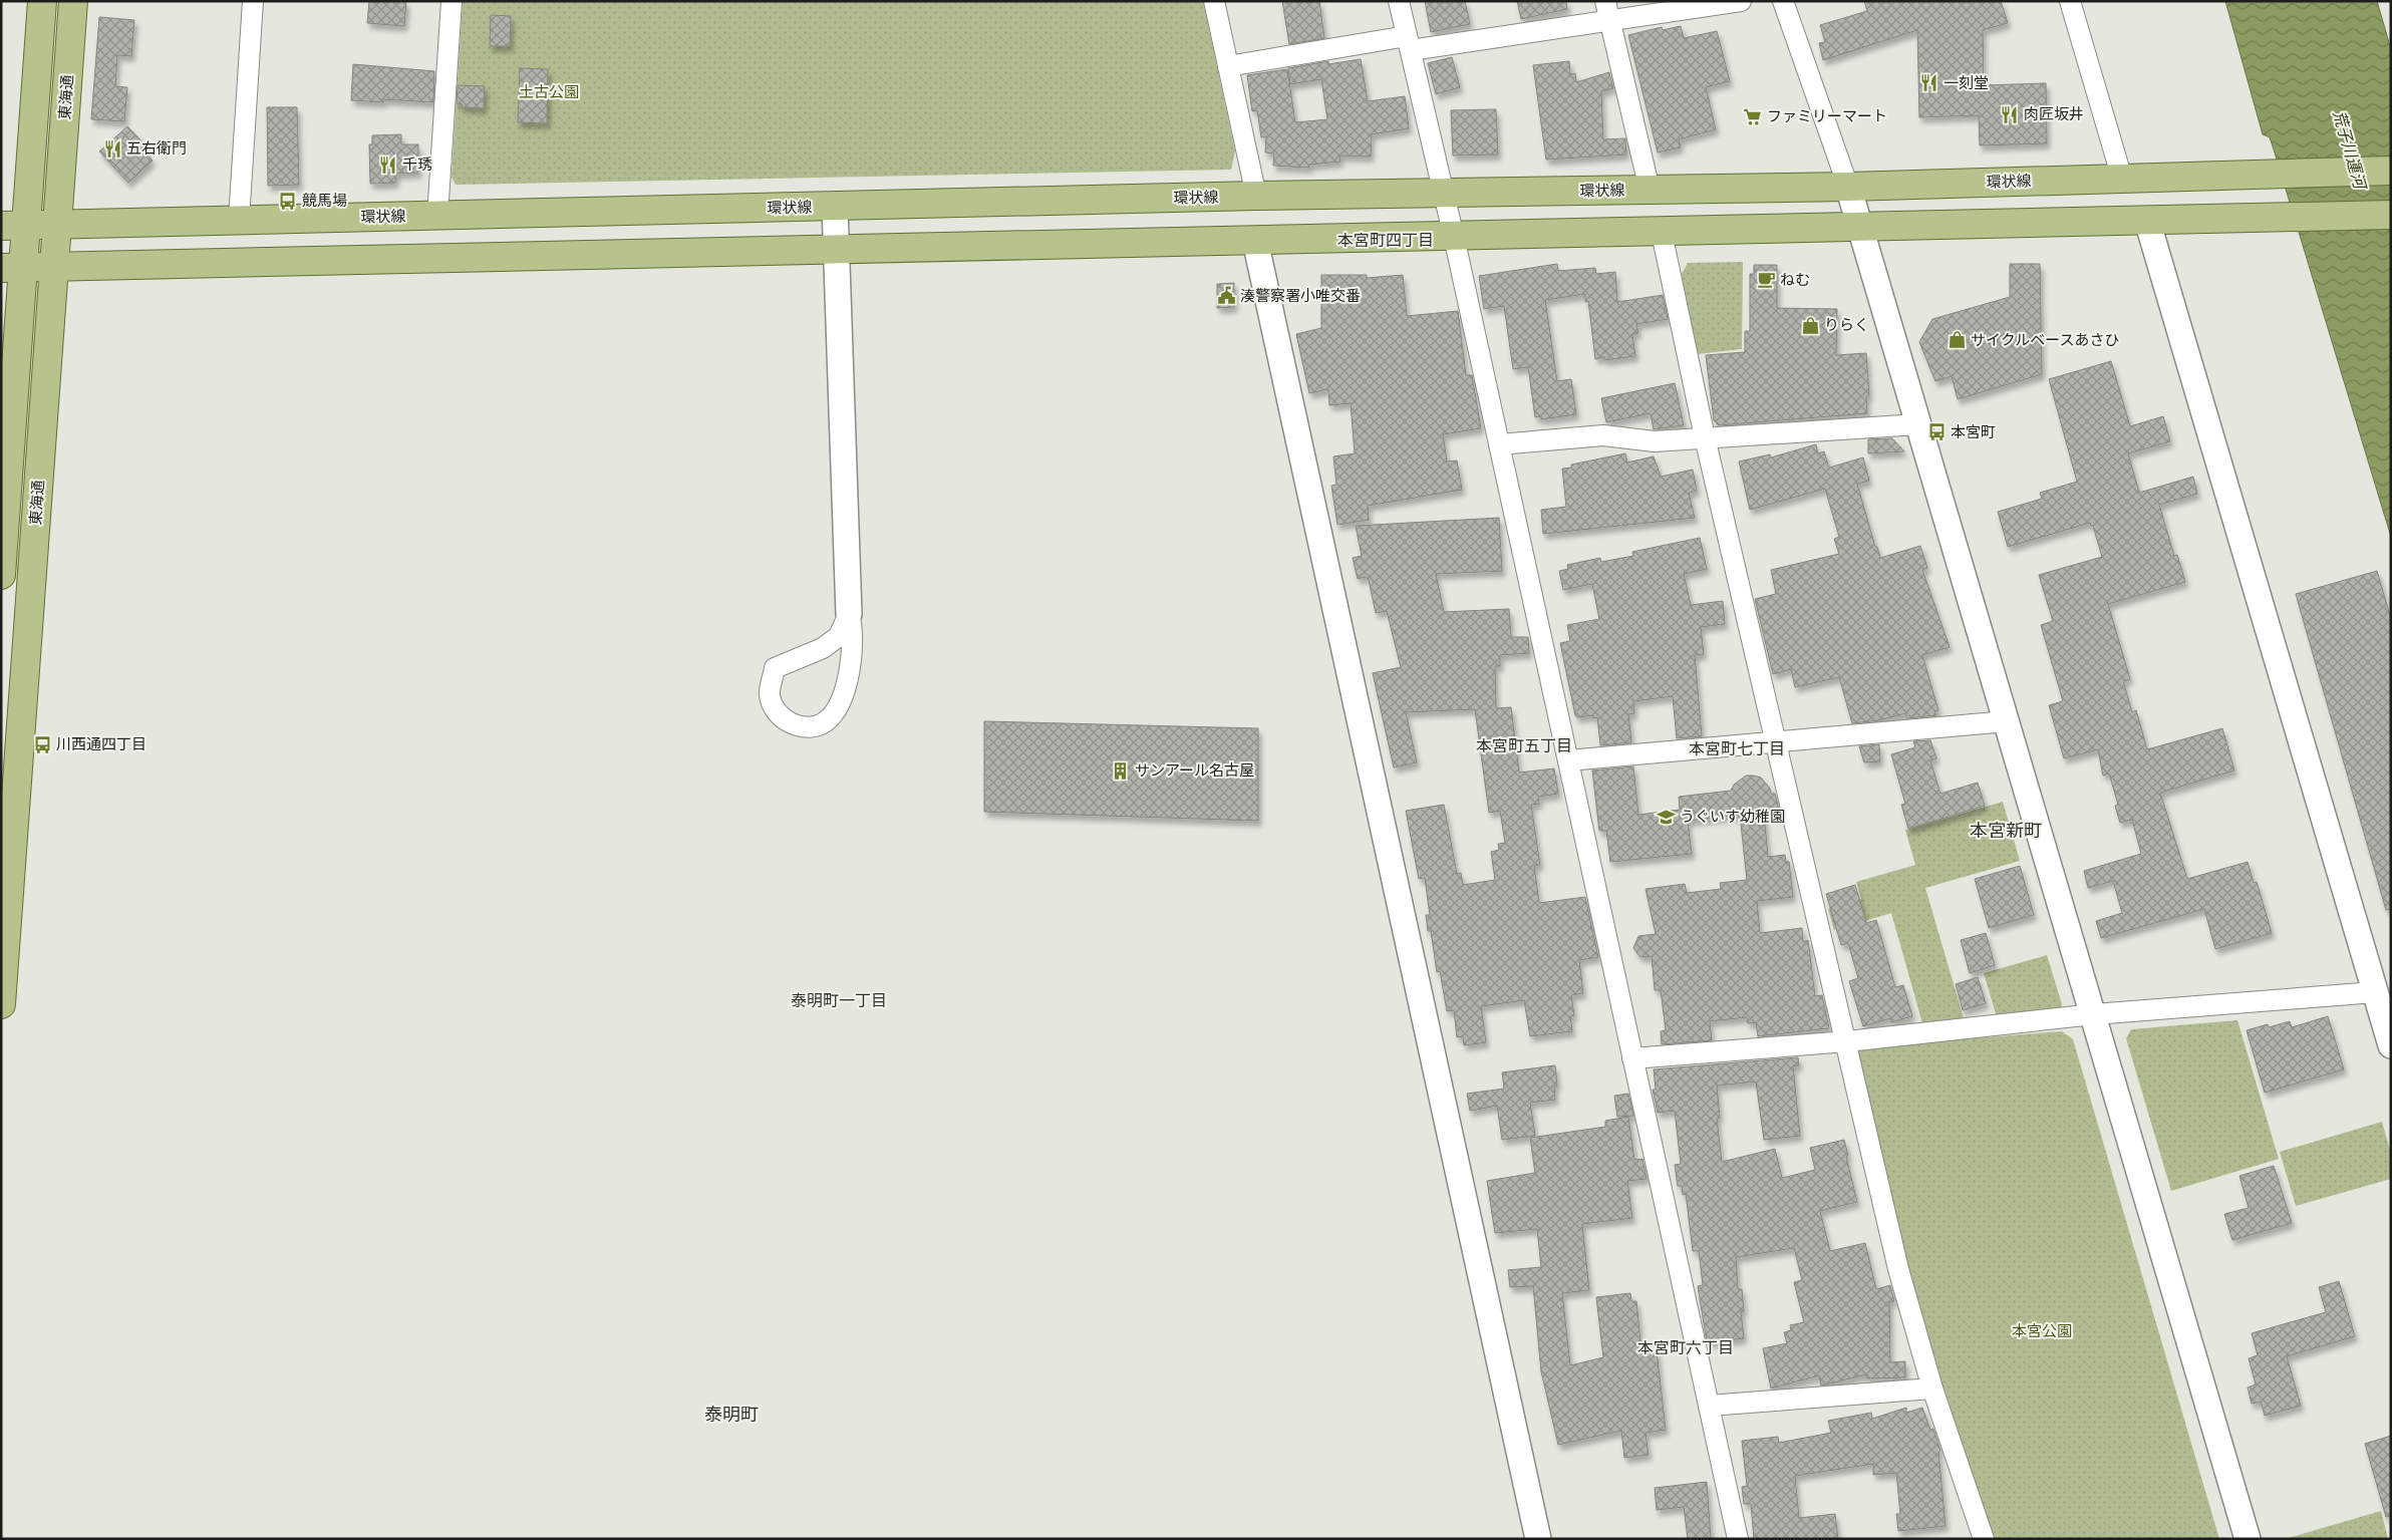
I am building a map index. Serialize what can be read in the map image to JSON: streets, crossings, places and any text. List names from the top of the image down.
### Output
{
  "streets": {
    "main road": ["東海通", "環状線"]
  },
  "crossings": [
    ["東海通", "環状線"]
  ],
  "districts": [
    "本宮町四丁目",
    "本宮町五丁目",
    "本宮町七丁目",
    "本宮新町",
    "泰明町一丁目",
    "本宮町六丁目",
    "泰明町"
  ],
  "water": ["荒子川運河"],
  "parks": ["土古公園", "本宮公園"],
  "places": {
    "restaurant": [
      "一刻堂",
      "肉匠坂井",
      "五右衛門",
      "千琇"
    ],
    "supermarket": ["ファミリーマート"],
    "bus stop": ["競馬場", "本宮町", "川西通四丁目"],
    "cafe": ["ねむ"],
    "public building": ["湊警察署小唯交番"],
    "shop": ["りらく", "サイクルベースあさひ"],
    "building": ["サンアール名古屋"],
    "school or university": ["うぐいす幼稚園"]
  }
}
